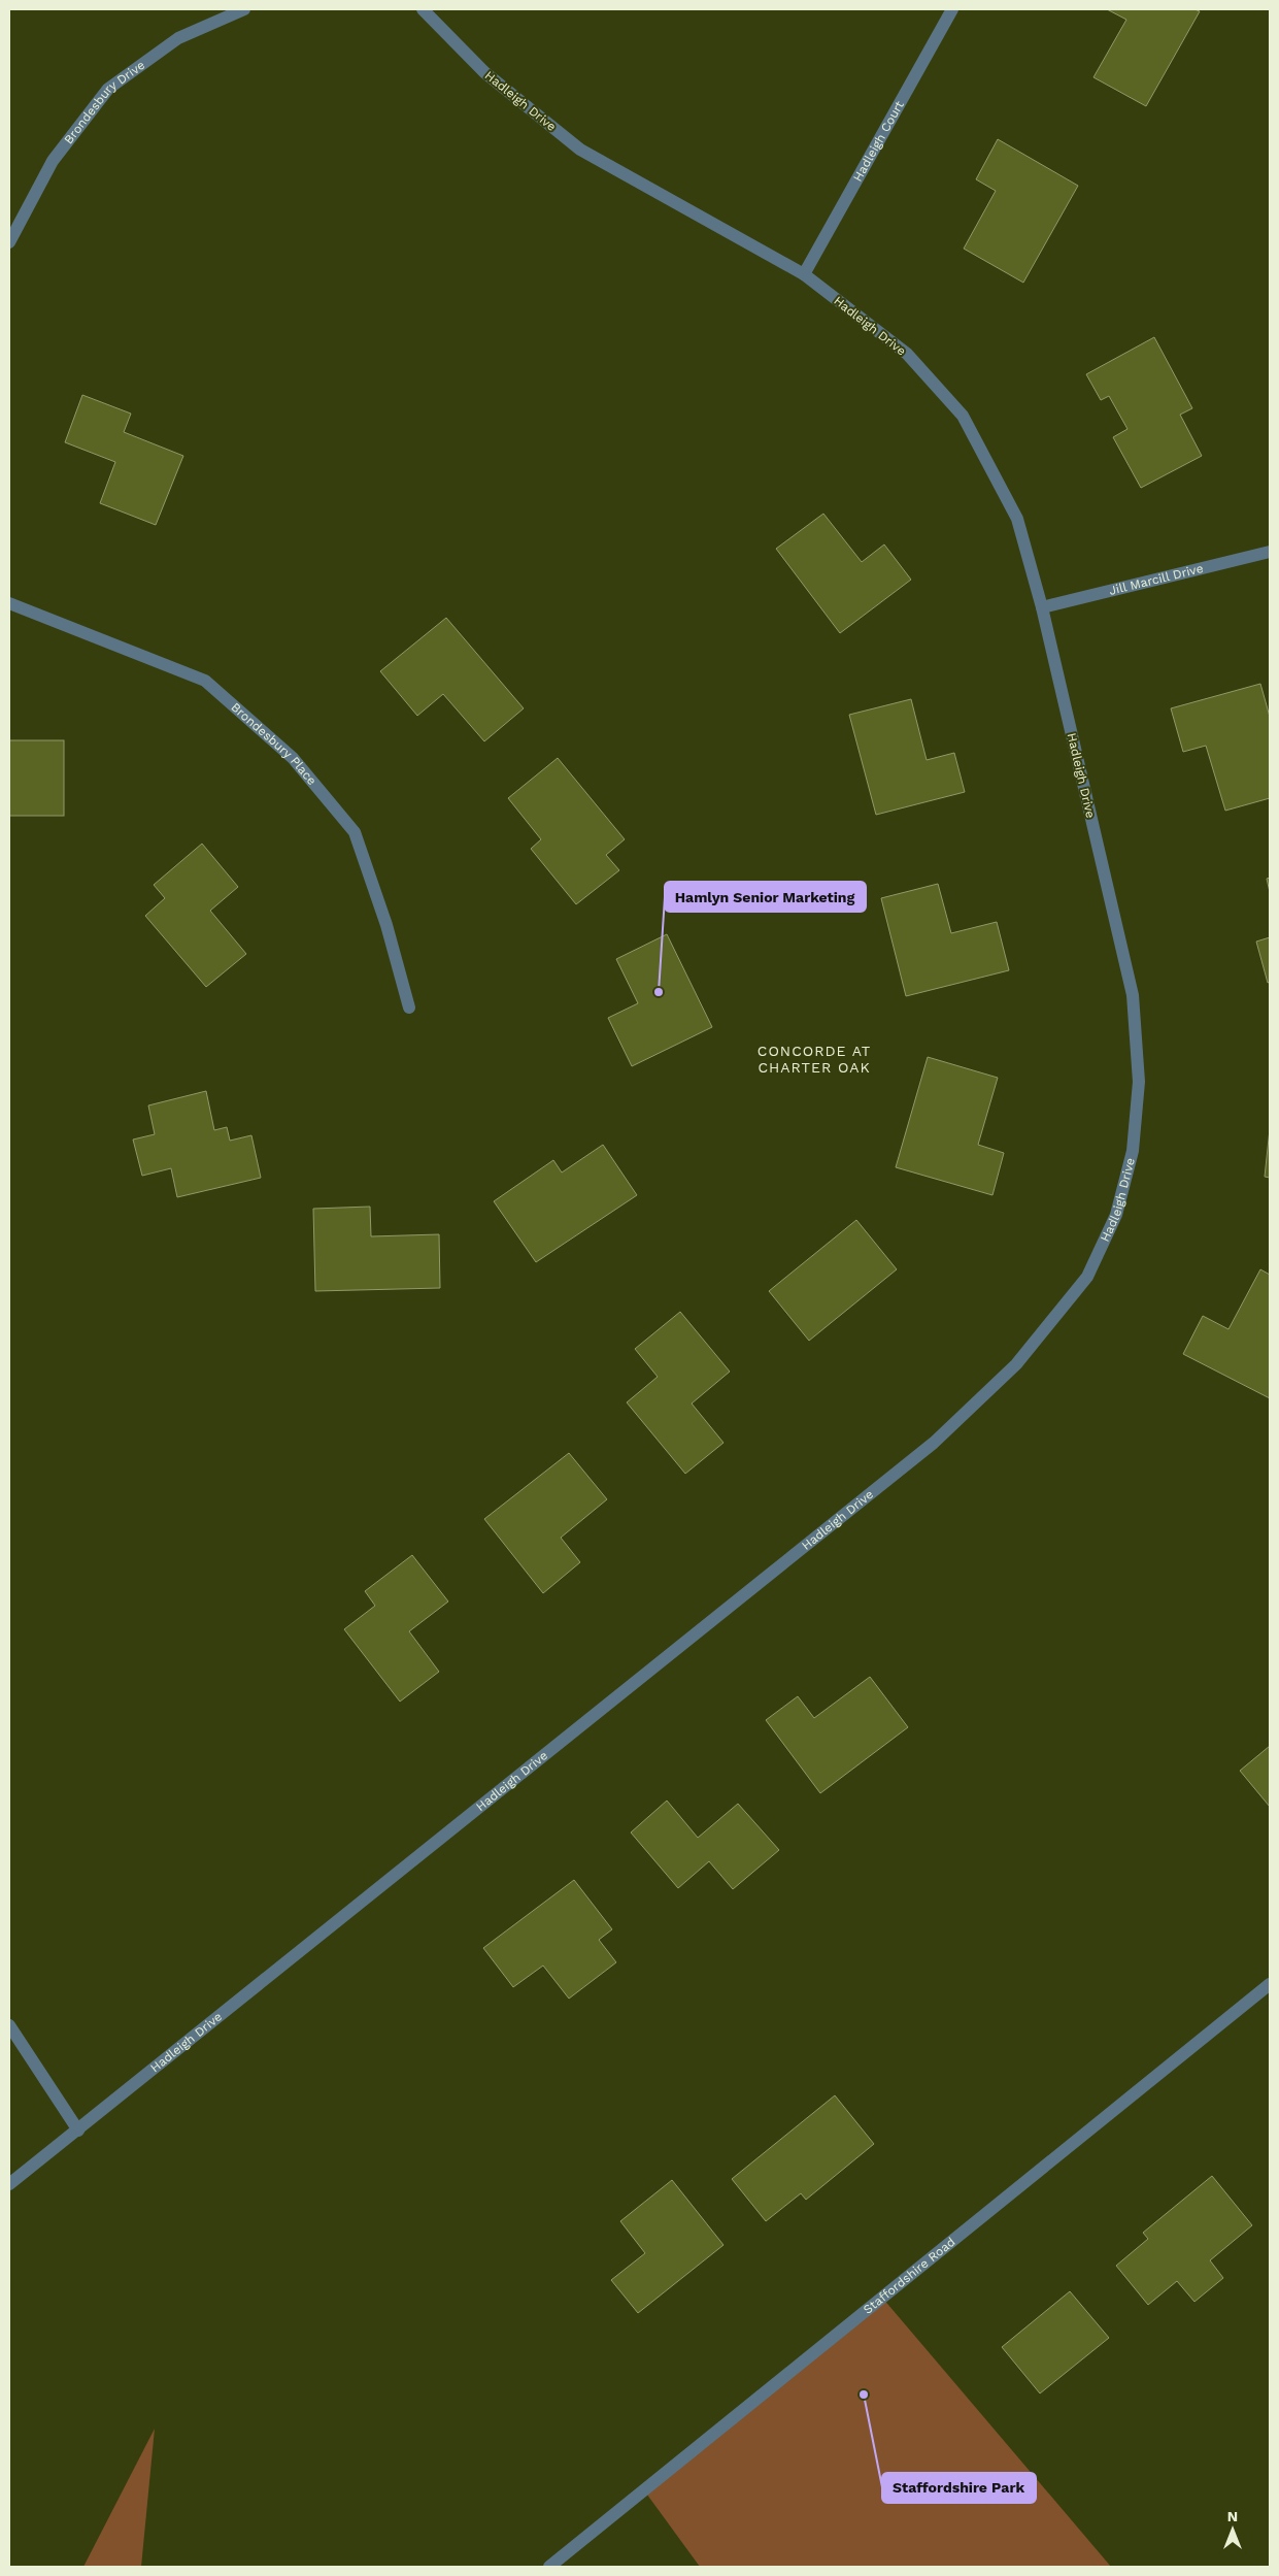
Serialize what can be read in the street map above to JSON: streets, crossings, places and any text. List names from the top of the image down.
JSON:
{
  "streets": {
    "street": [
      "Hadleigh Drive",
      "Brondesbury Drive",
      "Hadleigh Court",
      "Jill Marcill Drive",
      "Brondesbury Place",
      "Staffordshire Road"
    ]
  },
  "crossings": [
    ["Hadleigh Drive", "Hadleigh Court"],
    ["Hadleigh Drive", "Jill Marcill Drive"]
  ],
  "districts": ["CONCORDE AT CHARTER OAK"],
  "places": ["Hamlyn Senior Marketing", "Staffordshire Park"],
  "north": "top"
}
